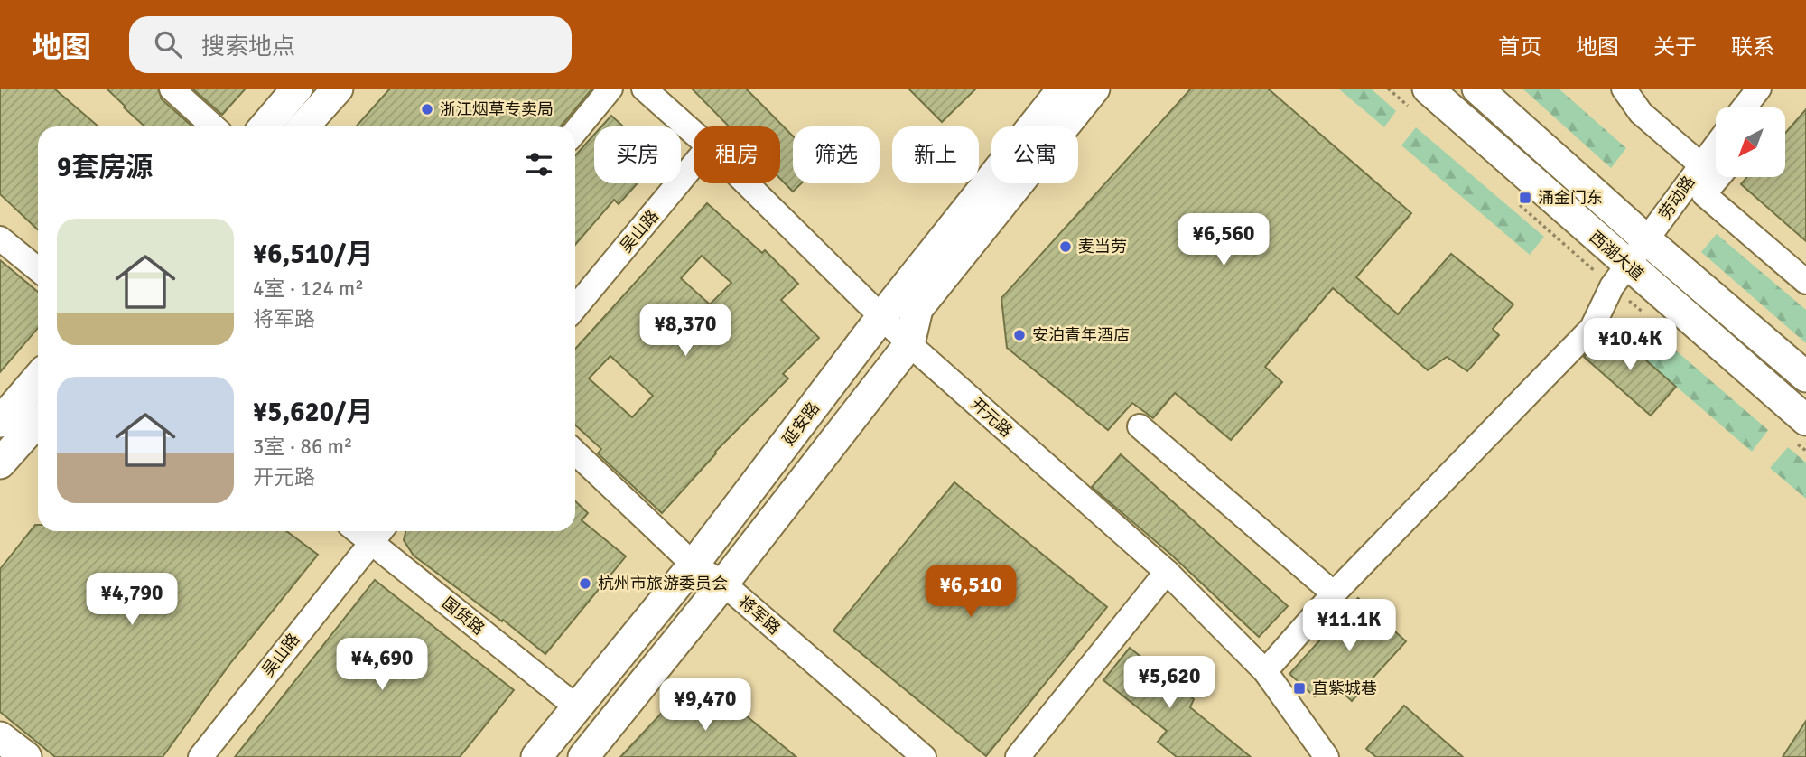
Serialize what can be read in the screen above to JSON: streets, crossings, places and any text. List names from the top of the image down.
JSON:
{
  "streets": {
    "main road": ["西湖大道", "延安路"],
    "street": [
      "劳动路",
      "吴山路",
      "开元路",
      "将军路",
      "国货路"
    ]
  },
  "crossings": [
    ["劳动路", "西湖大道"],
    ["劳动路", "开元路"],
    ["吴山路", "国货路"],
    ["开元路", "延安路"],
    ["延安路", "将军路"],
    ["延安路", "国货路"]
  ],
  "places": {
    "other": [
      "浙江烟草专卖局",
      "麦当劳",
      "安泊青年酒店",
      "杭州市旅游委员会"
    ],
    "transit": ["涌金门东", "直紫城巷"]
  },
  "north": "bottom left",
  "page": {
    "header": "地图",
    "search": "搜索地点",
    "nav": [
      "首页",
      "地图",
      "关于",
      "联系"
    ],
    "chip": [
      "买房",
      "租房",
      "筛选",
      "新上",
      "公寓"
    ],
    "heading": "9套房源",
    "list": [
      {
        "name": "¥6,510/月",
        "note": "4室 · 124 m² · 将军路"
      },
      {
        "name": "¥5,620/月",
        "note": "3室 · 86 m² · 开元路"
      }
    ],
    "price": [
      "¥6,560",
      "¥8,370",
      "¥10.4K",
      "¥6,510",
      "¥4,790",
      "¥11.1K",
      "¥4,690",
      "¥5,620",
      "¥9,470"
    ]
  }
}
